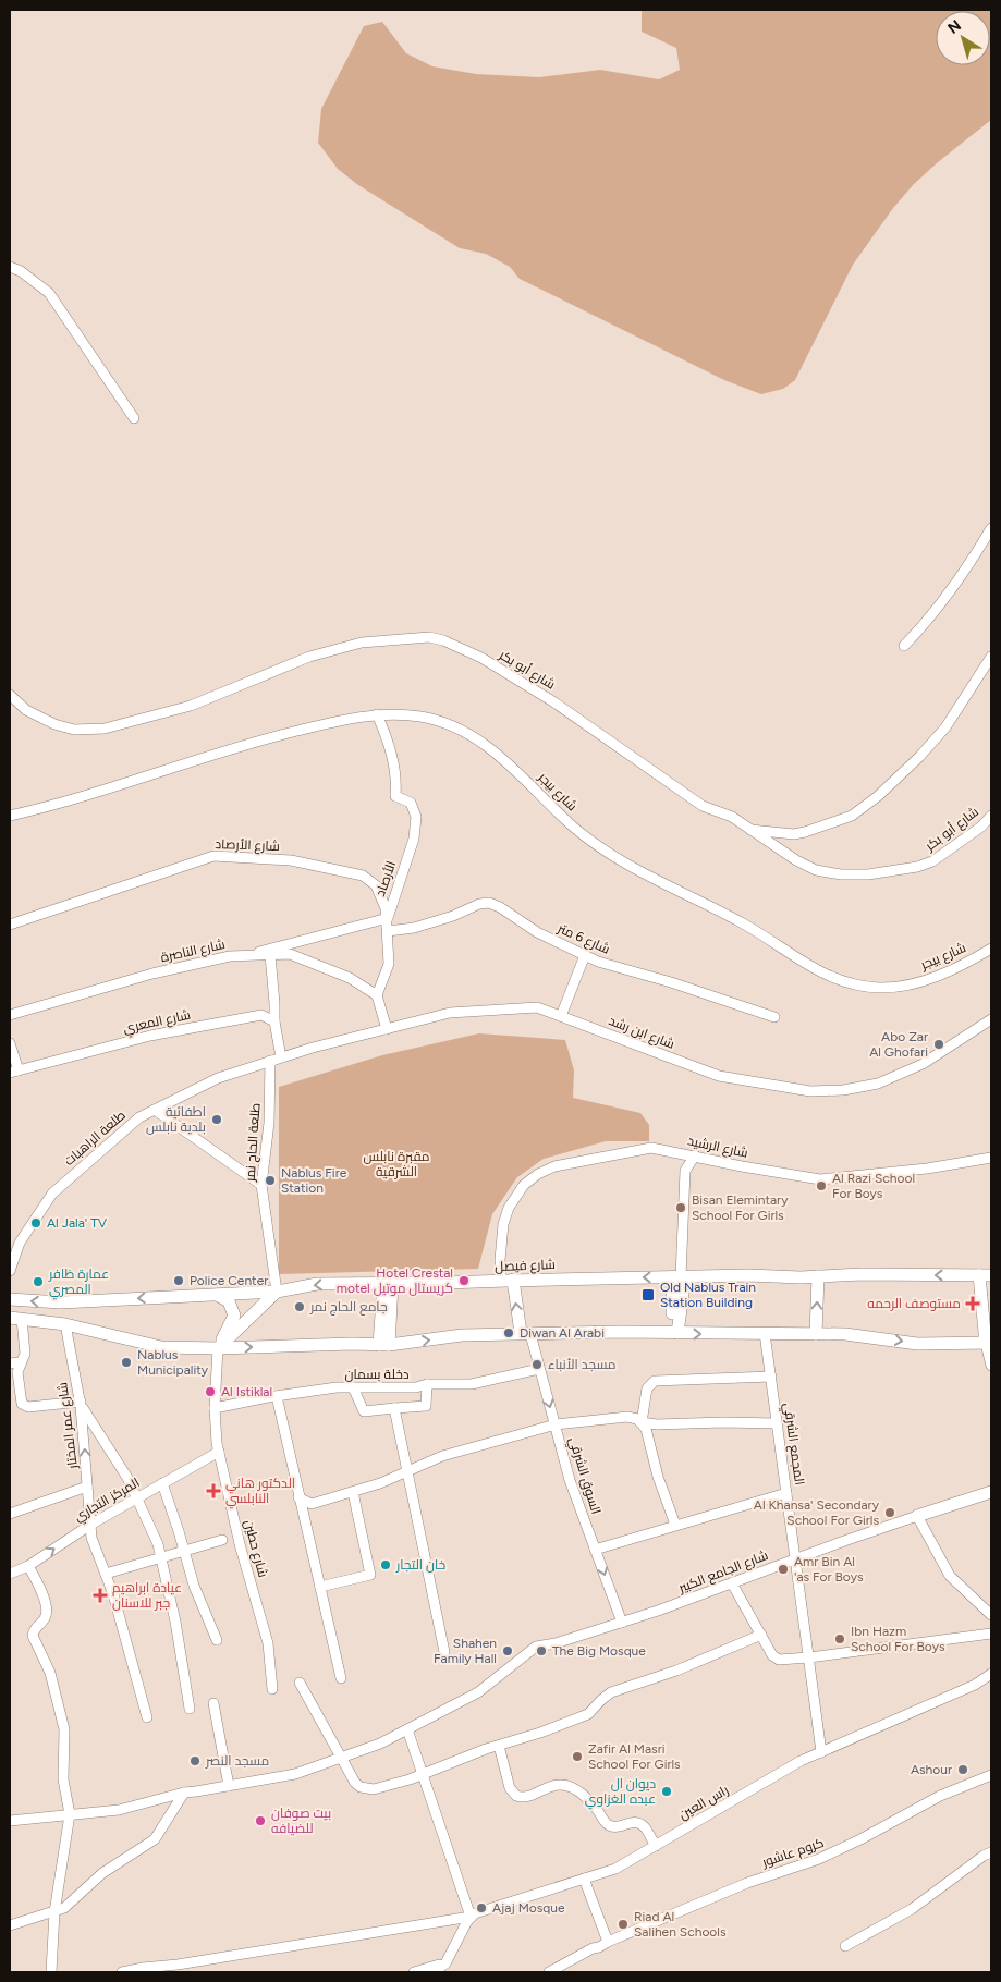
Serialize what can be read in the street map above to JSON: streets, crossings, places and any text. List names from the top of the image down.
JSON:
{
  "streets": {
    "main road": ["شارع فيصل"],
    "street": [
      "شارع أبو بكر",
      "شارع بيجر",
      "شارع الأرصاد",
      "الأرصاد",
      "شارع 6 متر",
      "شارع الناصرة",
      "شارع المعري",
      "شارع ابن رشد",
      "طلعة الراهبات",
      "طلعة الحاج نمر",
      "شارع الرشيد",
      "دخلة بسمان",
      "شارع عمر المختار",
      "المجمع الشرقي",
      "السوق الشرقي",
      "المركز التجاري",
      "شارع حطين",
      "شارع الجامع الكبير",
      "راس العين",
      "كروم عاشور"
    ]
  },
  "crossings": [
    ["شارع بيجر", "الأرصاد"],
    ["شارع الأرصاد", "الأرصاد"],
    ["شارع الأرصاد", "شارع 6 متر"],
    ["شارع الأرصاد", "شارع الناصرة"],
    ["الأرصاد", "شارع الناصرة"],
    ["شارع ابن رشد", "طلعة الراهبات"],
    ["شارع ابن رشد", "طلعة الحاج نمر"],
    ["طلعة الراهبات", "طلعة الحاج نمر"],
    ["طلعة الحاج نمر", "شارع فيصل"],
    ["شارع الرشيد", "شارع فيصل"],
    ["دخلة بسمان", "السوق الشرقي"],
    ["دخلة بسمان", "شارع حطين"],
    ["شارع عمر المختار", "المركز التجاري"],
    ["المجمع الشرقي", "شارع الجامع الكبير"],
    ["المجمع الشرقي", "راس العين"],
    ["السوق الشرقي", "شارع الجامع الكبير"],
    ["المركز التجاري", "شارع حطين"]
  ],
  "one_way": ["السوق الشرقي"],
  "parks": ["مقبرة نابلس الشرقية"],
  "places": {
    "other": [
      "Abo Zar Al Ghofari",
      "اطفائية بلدية نابلس",
      "Nablus Fire Station",
      "Al Razi School For Boys",
      "Bisan Elemintary School For Girls",
      "Al Jala' TV",
      "Police Center",
      "Hotel Crestal motel كريستال موتيل",
      "عمارة ظافر المصري",
      "جامع الحاج نمر",
      "Diwan Al Arabi",
      "Nablus Municipality",
      "مسجد الأنباء",
      "Al Istiklal",
      "Al Khansa' Secondary School For Girls",
      "خان التجار",
      "Amr Bin Al 'as For Boys",
      "Ibn Hazm School For Boys",
      "Shahen Family Hall",
      "The Big Mosque",
      "Zafir Al Masri School For Girls",
      "مسجد النصر",
      "Ashour",
      "ديوان ال عبده الغزاوي",
      "بيت صوفان للضيافه",
      "Ajaj Mosque",
      "Riad Al Salihen Schools"
    ],
    "transit": ["Old Nablus Train Station Building"],
    "health": ["مستوصف الرحمه", "الدكتور هاني النابلسي", "عيادة ابراهيم جبر للاسنان"]
  },
  "north": "top left"
}
